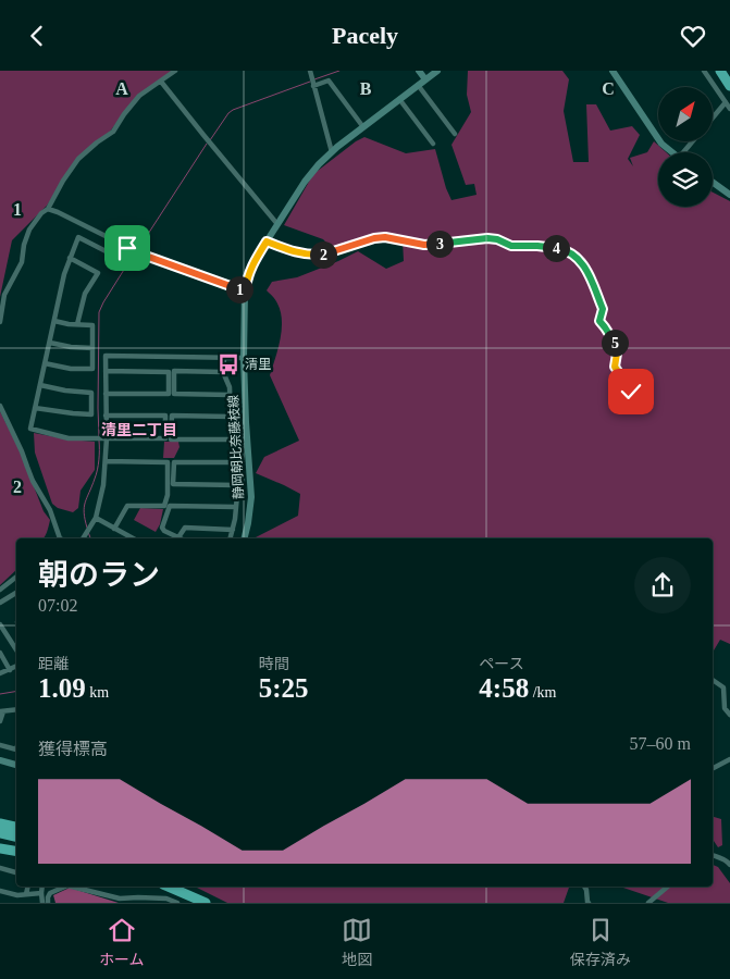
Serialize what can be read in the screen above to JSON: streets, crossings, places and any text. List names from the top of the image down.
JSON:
{
  "streets": {
    "main road": ["静岡朝比奈藤枝線"]
  },
  "districts": ["清里二丁目"],
  "places": {
    "bus stop": ["清里"]
  },
  "north": "top right",
  "page": {
    "header": "Pacely",
    "pins": [
      "3",
      "4",
      "2",
      "1",
      "5"
    ],
    "heading": ["朝のラン", "07:02"],
    "stats": [
      ["距離", "1.09 km"],
      ["時間", "5:25"],
      ["ペース", "4:58 /km"]
    ],
    "chart": ["獲得標高", "57–60 m"],
    "tabs": ["ホーム", "地図", "保存済み"]
  },
  "grid": {
    "columns": ["A", "B", "C"],
    "rows": ["1", "2"]
  }
}
